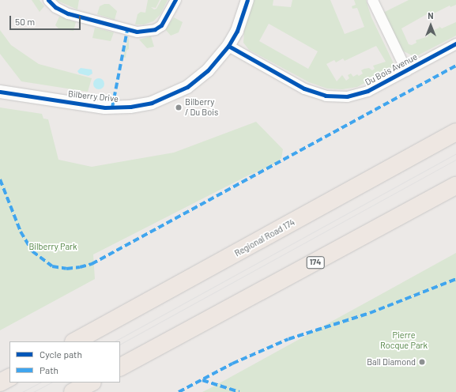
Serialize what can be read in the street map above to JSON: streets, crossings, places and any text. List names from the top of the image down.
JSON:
{
  "streets": {
    "highway": ["Regional Road 174", "174"],
    "street": ["Du Bois Avenue", "Bilberry Drive"]
  },
  "crossings": [
    ["Du Bois Avenue", "Bilberry Drive"]
  ],
  "parks": ["Bilberry Park", "Pierre Rocque Park"],
  "places": ["Bilberry / Du Bois", "Ball Diamond"],
  "legend": ["Cycle path", "Path"],
  "scale_bar": "50 m",
  "north": "top"
}
